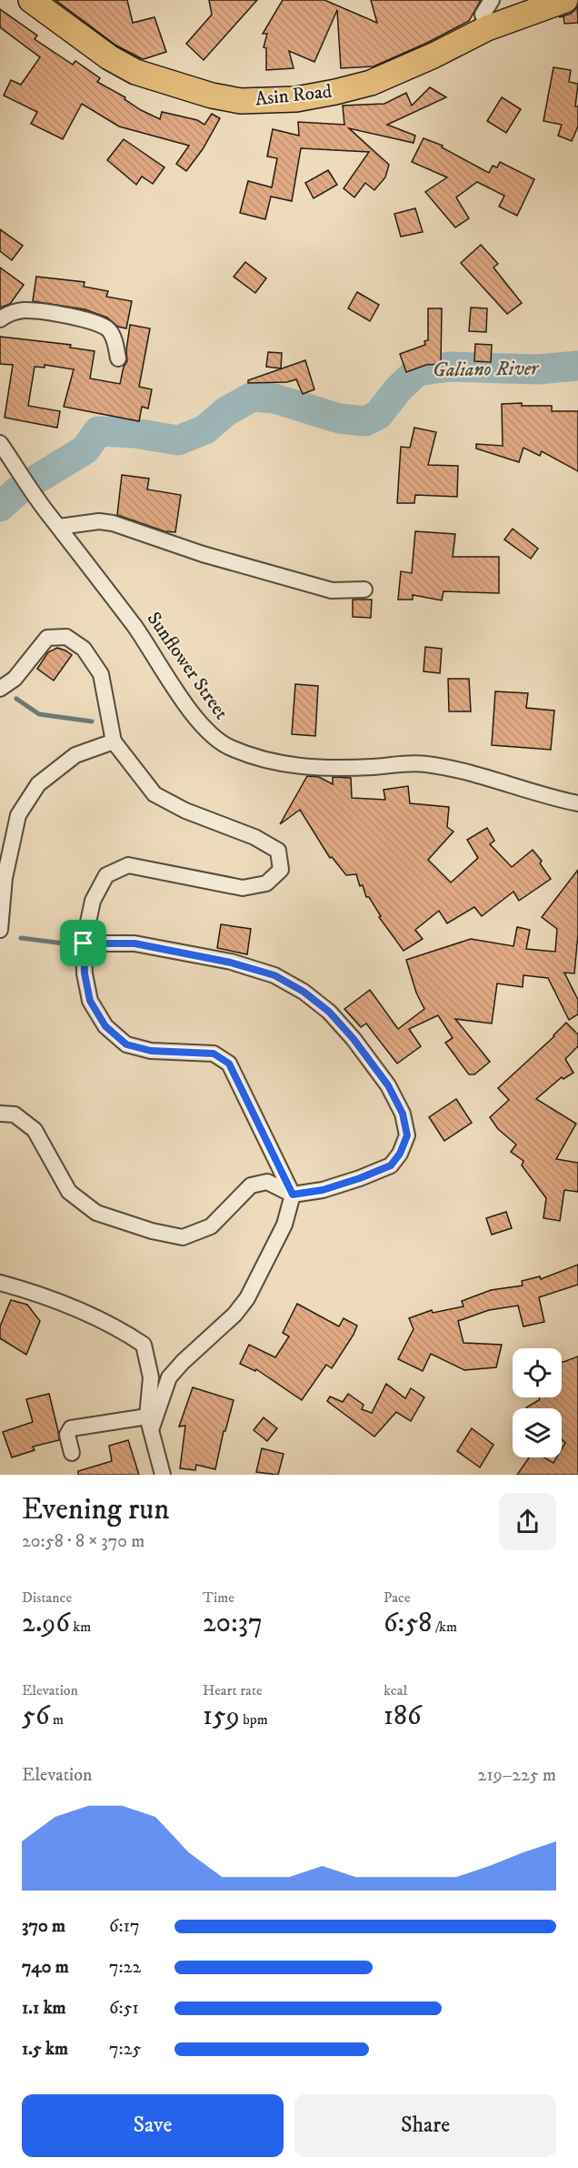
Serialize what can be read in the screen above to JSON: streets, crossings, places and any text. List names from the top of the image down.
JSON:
{
  "streets": {
    "main road": ["Asin Road"],
    "street": ["Sunflower Street"]
  },
  "water": ["Galiano River"],
  "page": {
    "heading": ["Evening run", "20:58 · 8 × 370 m"],
    "stats": [
      ["Distance", "2.96 km"],
      ["Time", "20:37"],
      ["Pace", "6:58 /km"],
      ["Elevation", "56 m"],
      ["Heart rate", "159 bpm"],
      ["kcal", "186"]
    ],
    "chart": ["Elevation", "219–225 m"],
    "list": [
      {
        "name": "370 m",
        "note": "6:17"
      },
      {
        "name": "740 m",
        "note": "7:22"
      },
      {
        "name": "1.1 km",
        "note": "6:51"
      },
      {
        "name": "1.5 km",
        "note": "7:25"
      }
    ],
    "buttons": ["Save", "Share"]
  }
}
